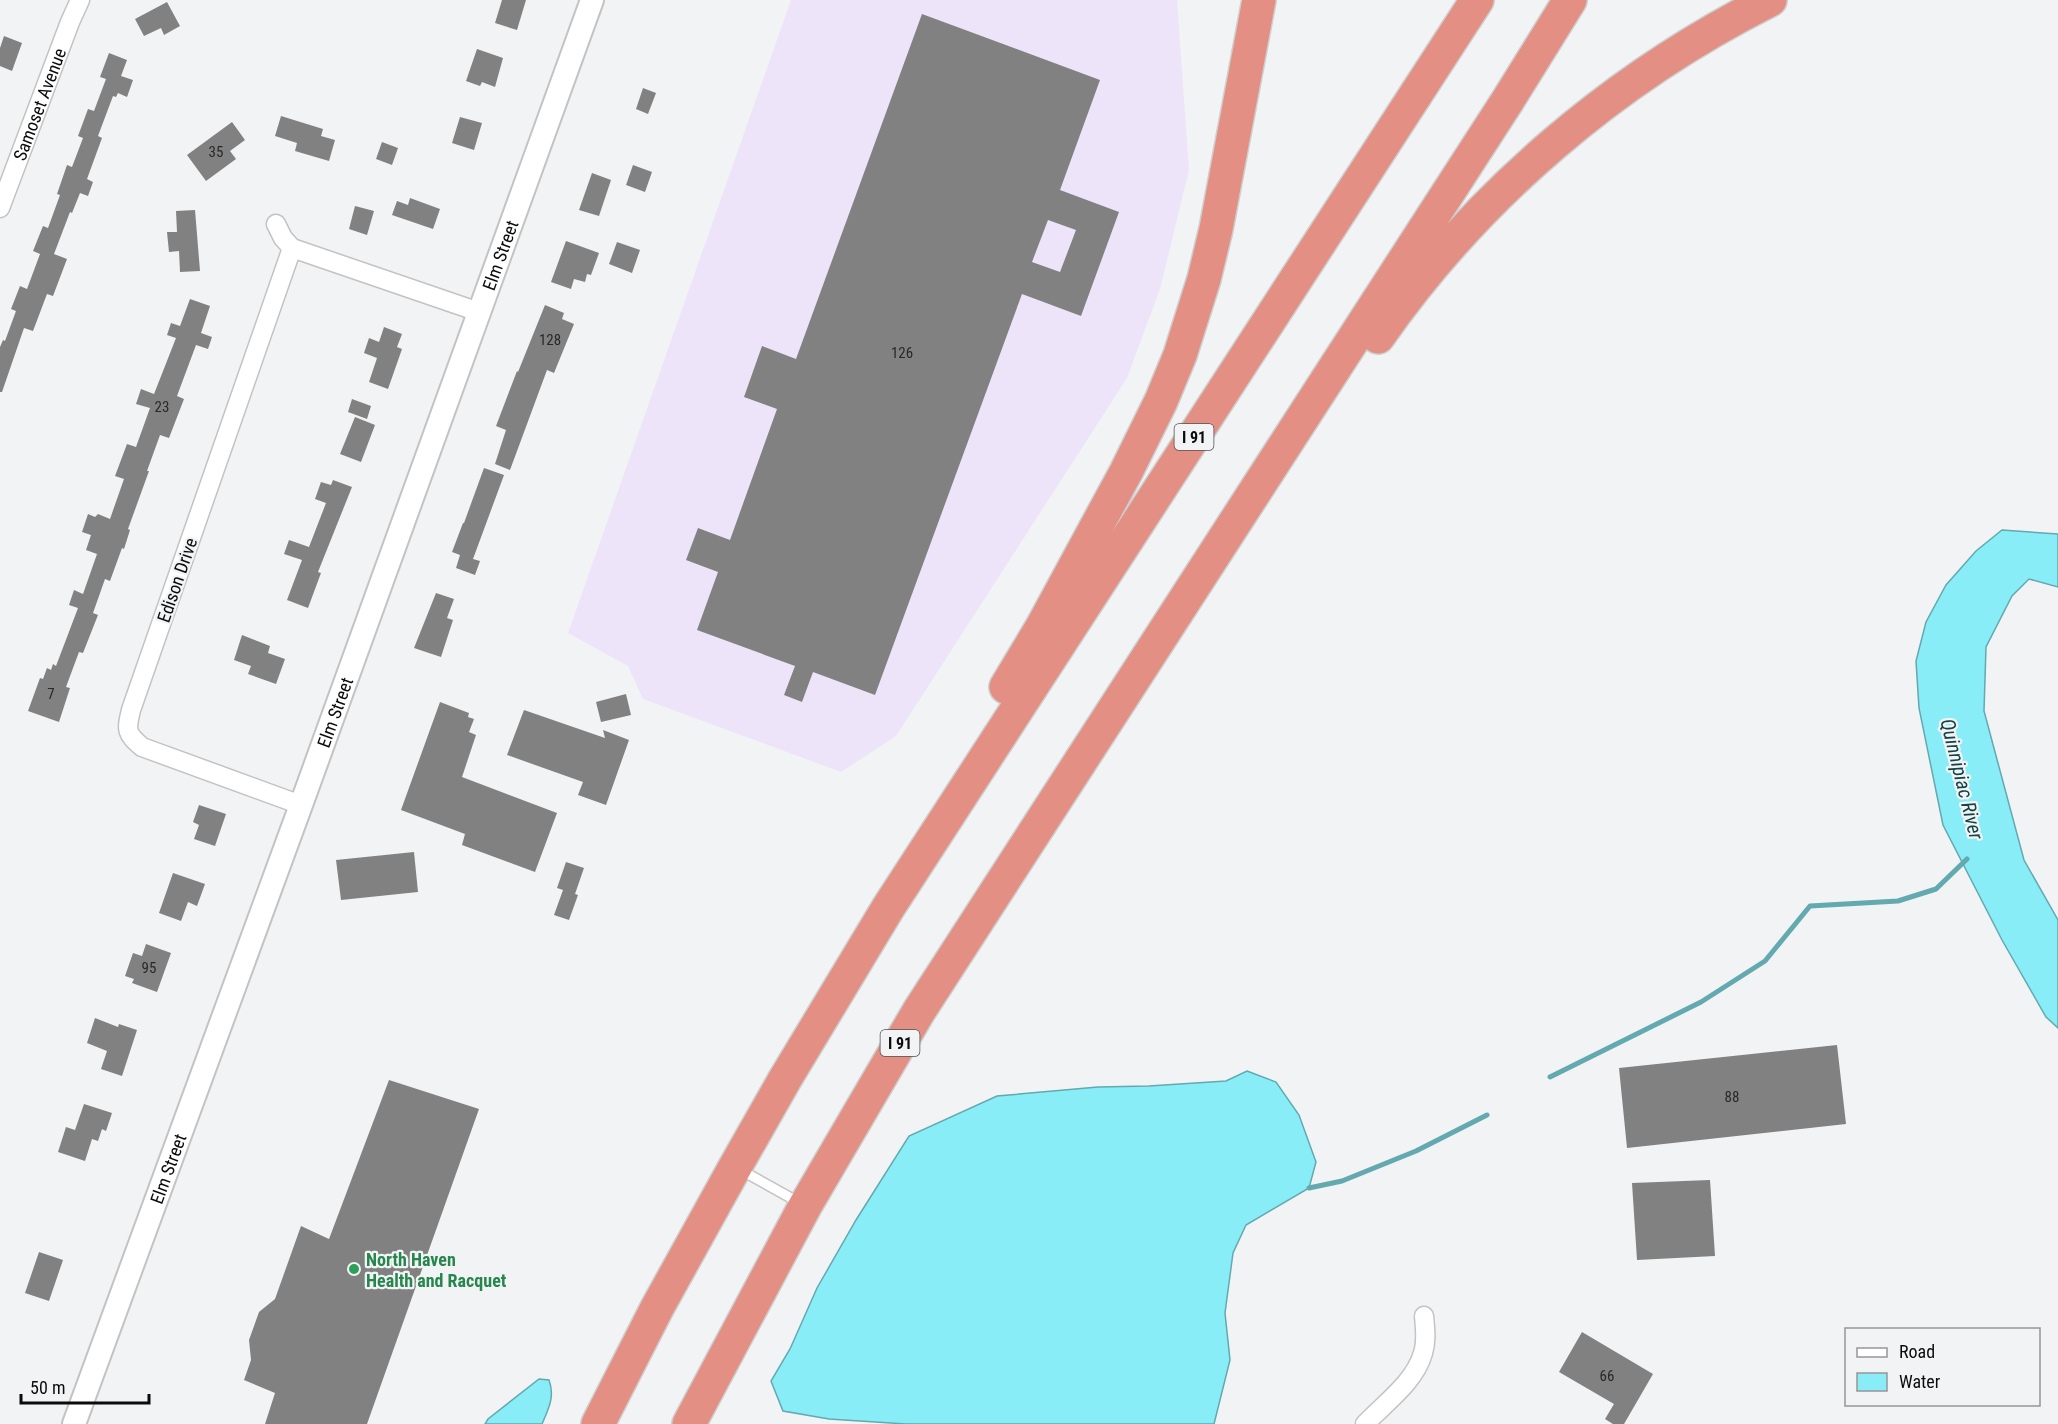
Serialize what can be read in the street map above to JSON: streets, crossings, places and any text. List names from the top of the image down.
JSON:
{
  "streets": {
    "highway": ["I 91"],
    "street": ["Samoset Avenue", "Elm Street", "Edison Drive"]
  },
  "crossings": [
    ["Elm Street", "Edison Drive"]
  ],
  "water": ["Quinnipiac River"],
  "places": ["North Haven Health and Racquet"],
  "house_numbers": [
    "35",
    "128",
    "126",
    "23",
    "7",
    "95",
    "88",
    "66"
  ],
  "legend": ["Road", "Water"],
  "scale_bar": "50 m"
}
